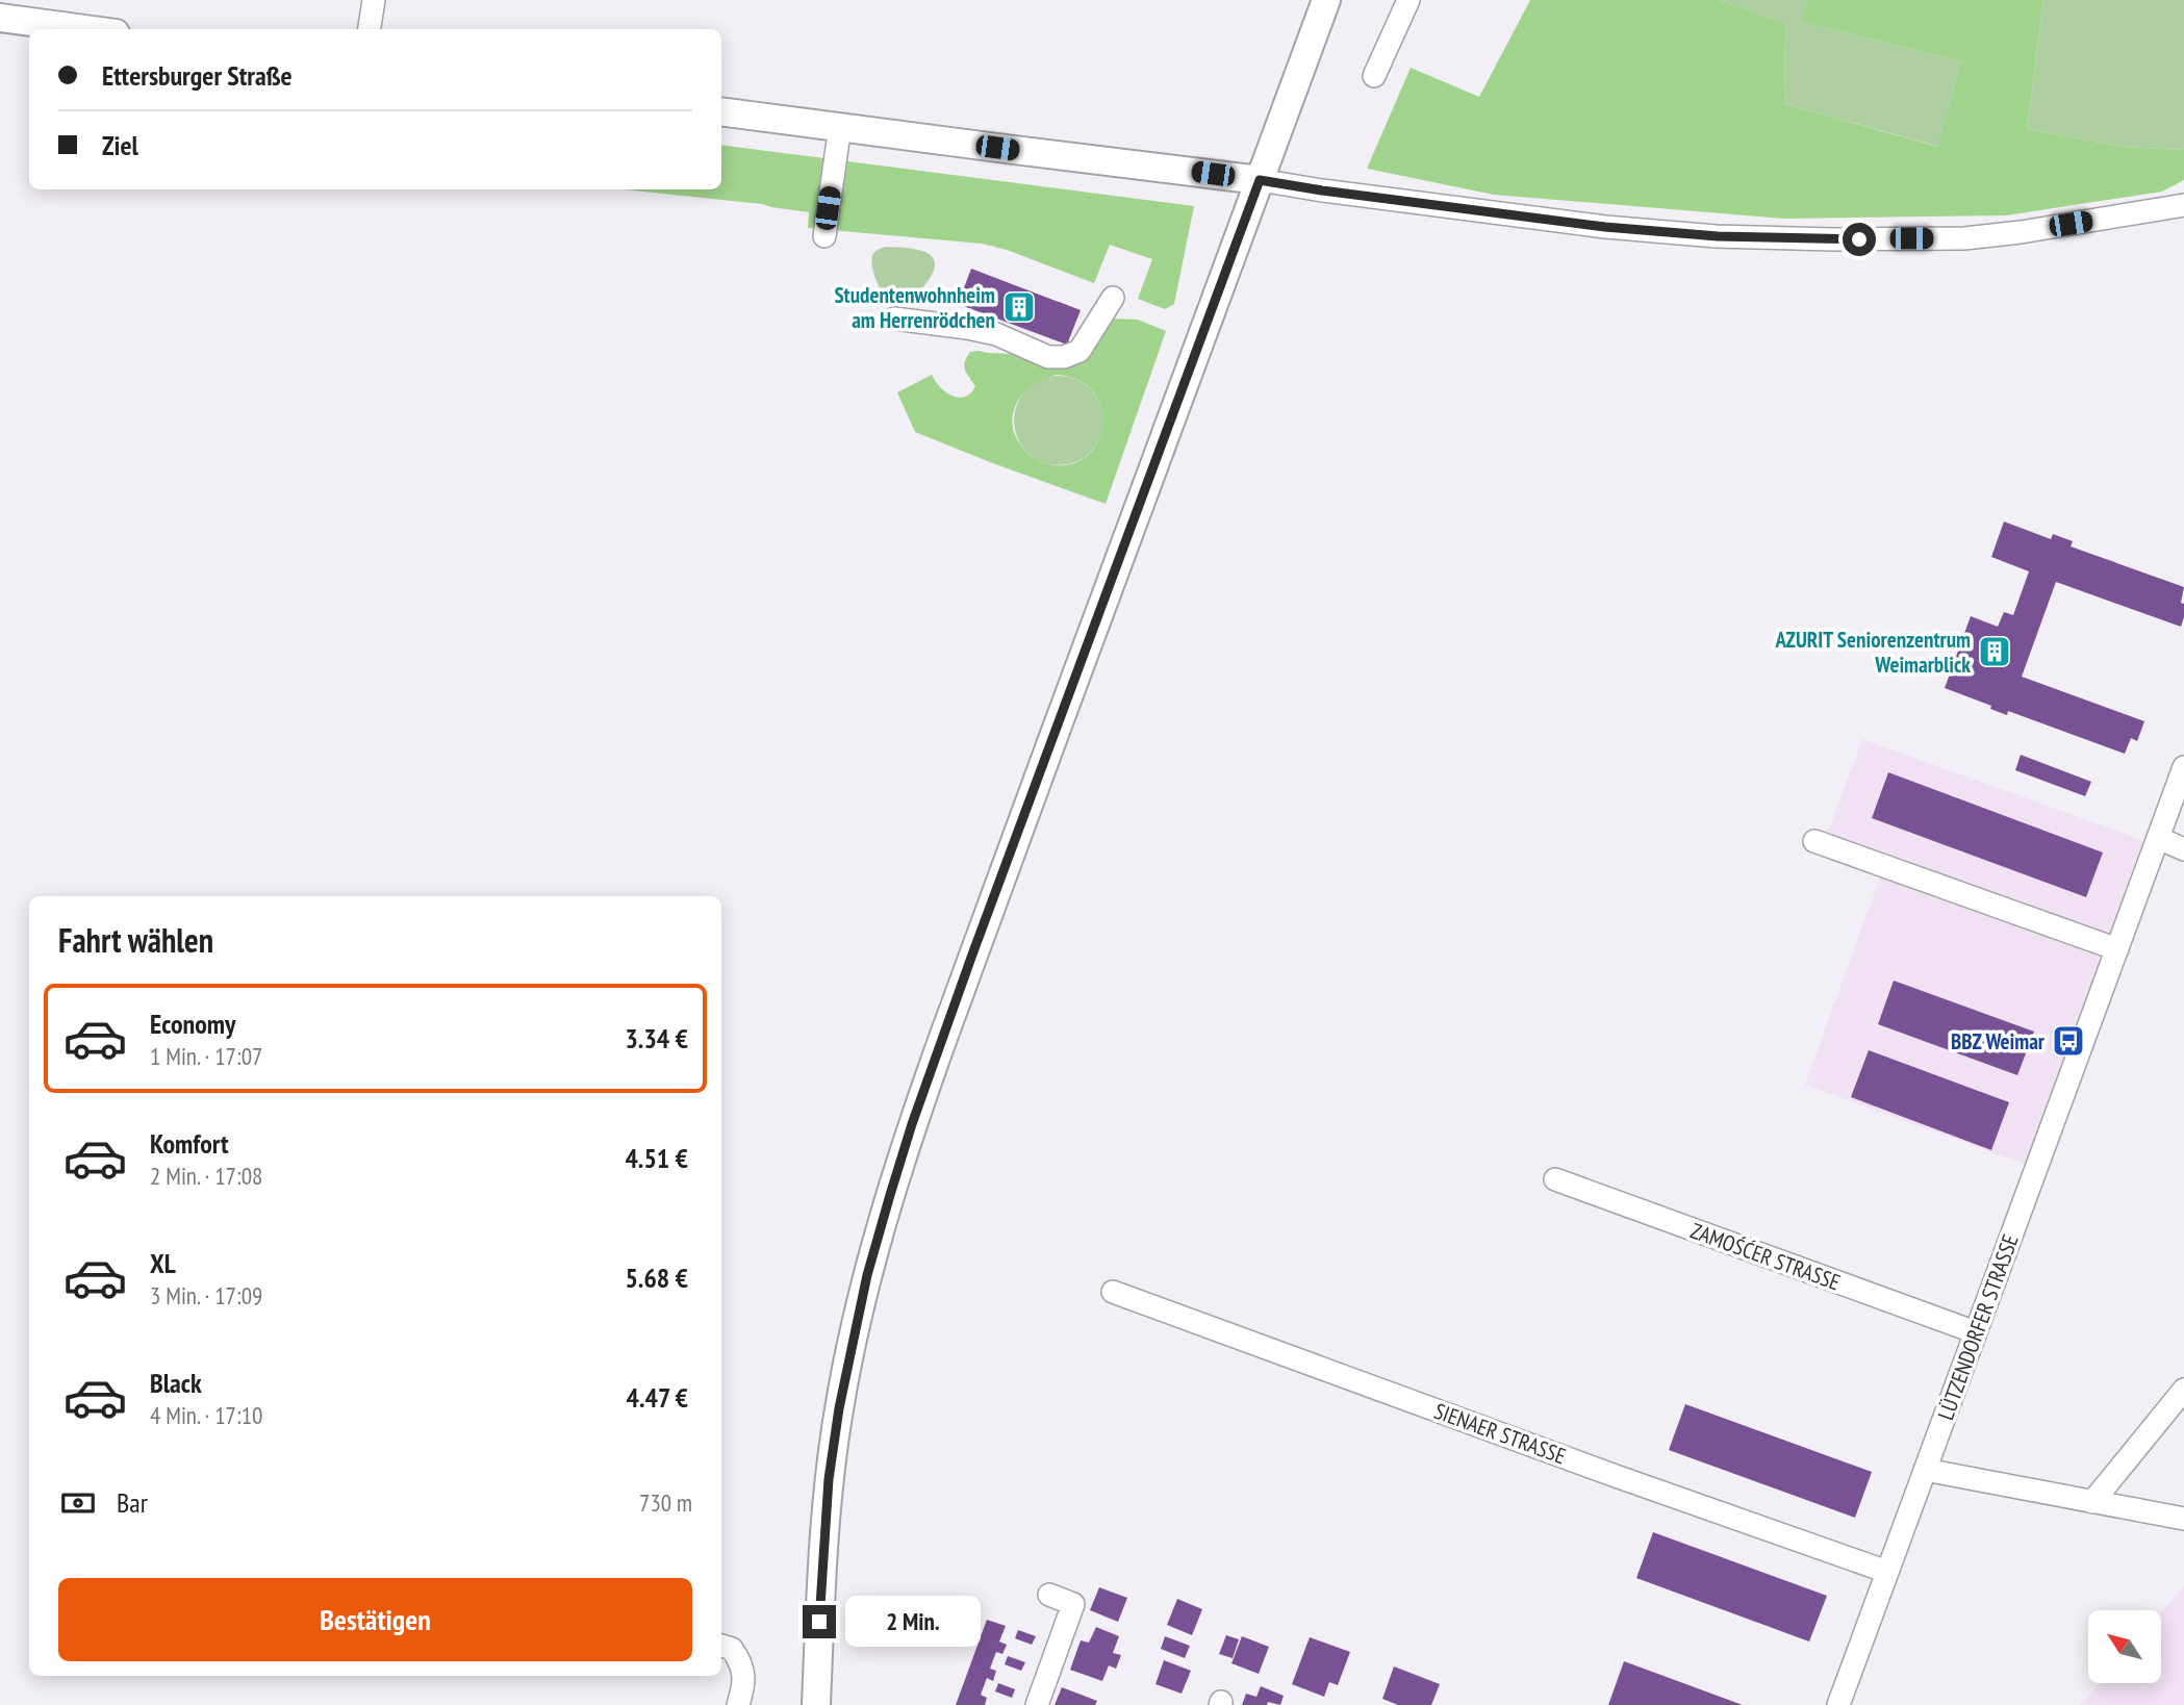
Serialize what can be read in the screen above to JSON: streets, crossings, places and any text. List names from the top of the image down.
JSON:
{
  "streets": {
    "street": ["ZAMOŚĆER STRASSE", "LÜTZENDORFER STRASSE", "SIENAER STRASSE"]
  },
  "crossings": [
    ["ZAMOŚĆER STRASSE", "LÜTZENDORFER STRASSE"],
    ["LÜTZENDORFER STRASSE", "SIENAER STRASSE"]
  ],
  "places": {
    "building": ["Studentenwohnheim am Herrenrödchen", "AZURIT Seniorenzentrum Weimarblick"],
    "bus stop": ["BBZ Weimar"]
  },
  "north": "top left",
  "page": {
    "banner": ["Ettersburger Straße", "Ziel"],
    "heading": "Fahrt wählen",
    "list": [
      {
        "name": "Economy",
        "note": "1 Min. · 17:07",
        "value": "3.34 €"
      },
      {
        "name": "Komfort",
        "note": "2 Min. · 17:08",
        "value": "4.51 €"
      },
      {
        "name": "XL",
        "note": "3 Min. · 17:09",
        "value": "5.68 €"
      },
      {
        "name": "Black",
        "note": "4 Min. · 17:10",
        "value": "4.47 €"
      }
    ],
    "pay": ["Bar", "730 m"],
    "buttons": "Bestätigen",
    "bubble": "2 Min."
  }
}
